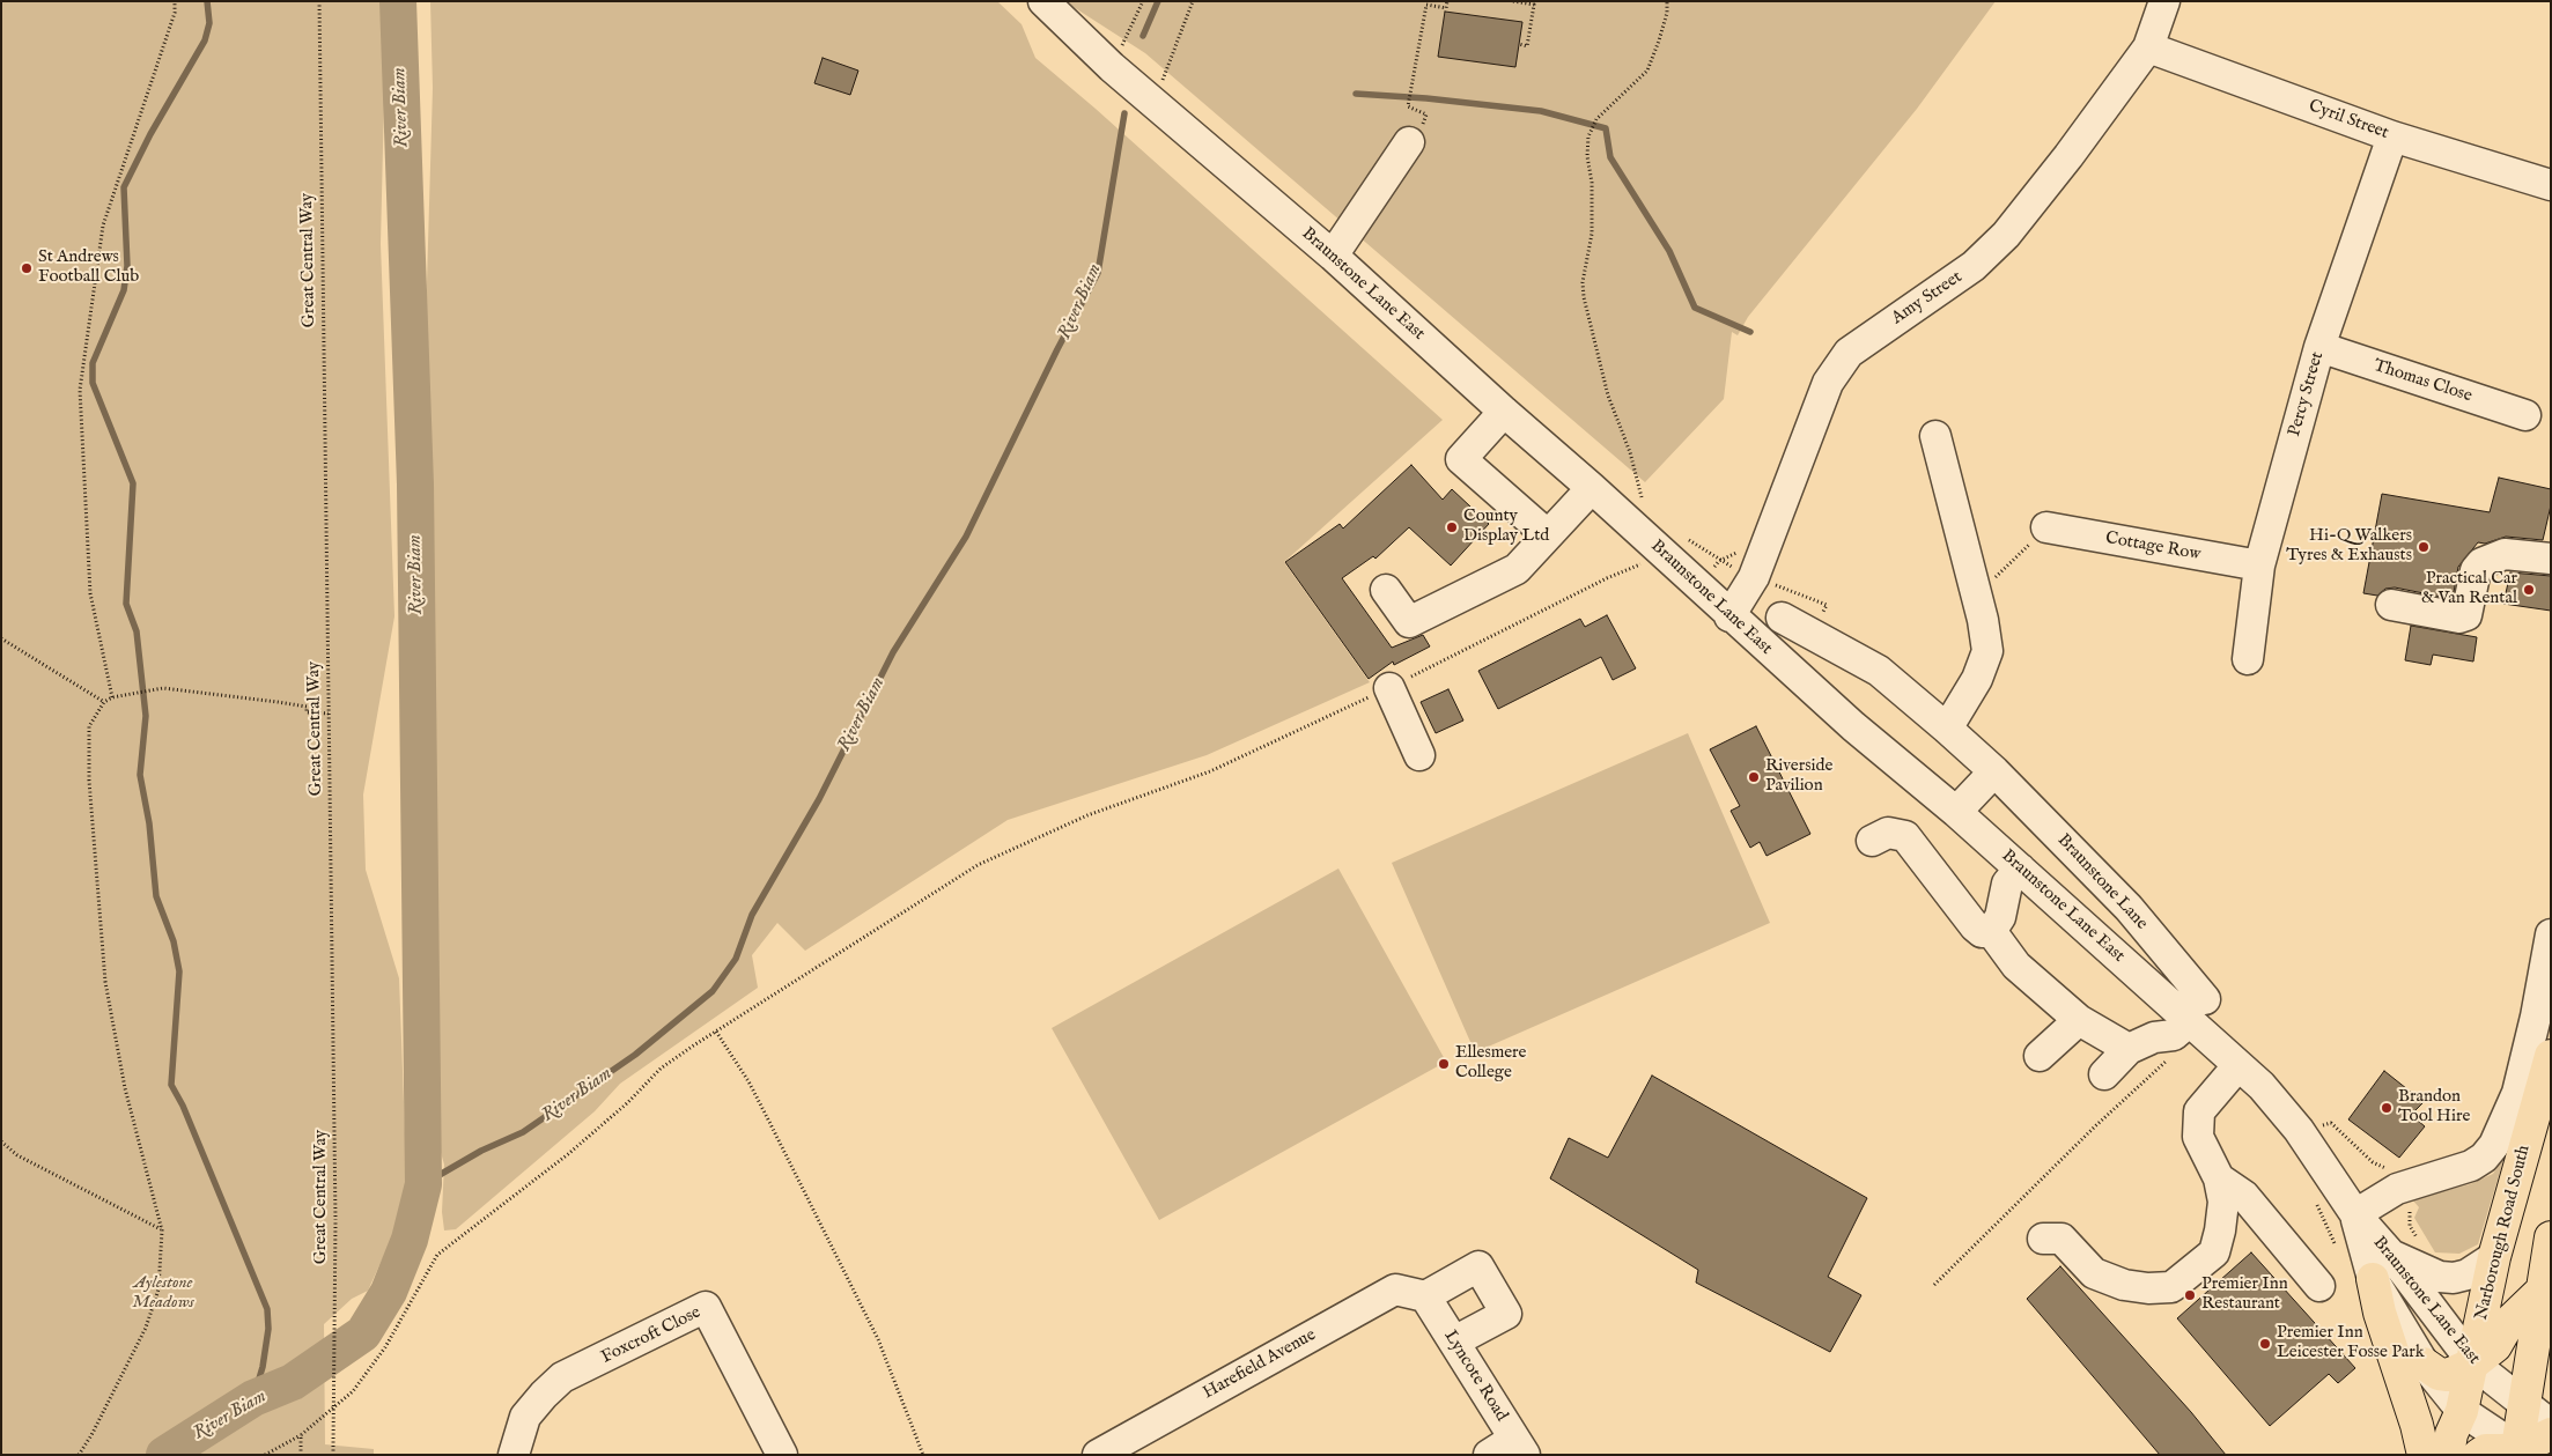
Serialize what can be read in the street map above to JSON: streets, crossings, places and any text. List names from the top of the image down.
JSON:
{
  "streets": {
    "main road": ["Narborough Road South"],
    "street": [
      "Cyril Street",
      "Braunstone Lane East",
      "Amy Street",
      "Thomas Close",
      "Percy Street",
      "Cottage Row",
      "Braunstone Lane",
      "Foxcroft Close",
      "Harefield Avenue",
      "Lyncote Road"
    ],
    "path": ["Great Central Way"]
  },
  "crossings": [
    ["Cyril Street", "Amy Street"],
    ["Cyril Street", "Percy Street"],
    ["Braunstone Lane East", "Amy Street"],
    ["Braunstone Lane East", "Braunstone Lane"],
    ["Braunstone Lane East", "Narborough Road South"],
    ["Thomas Close", "Percy Street"],
    ["Percy Street", "Cottage Row"],
    ["Harefield Avenue", "Lyncote Road"]
  ],
  "water": ["River Biam"],
  "parks": ["Aylestone Meadows"],
  "places": [
    "St Andrews Football Club",
    "County Display Ltd",
    "Hi-Q Walkers Tyres & Exhausts",
    "Practical Car & Van Rental",
    "Riverside Pavilion",
    "Ellesmere College",
    "Brandon Tool Hire",
    "Premier Inn Restaurant",
    "Premier Inn Leicester Fosse Park"
  ]
}
